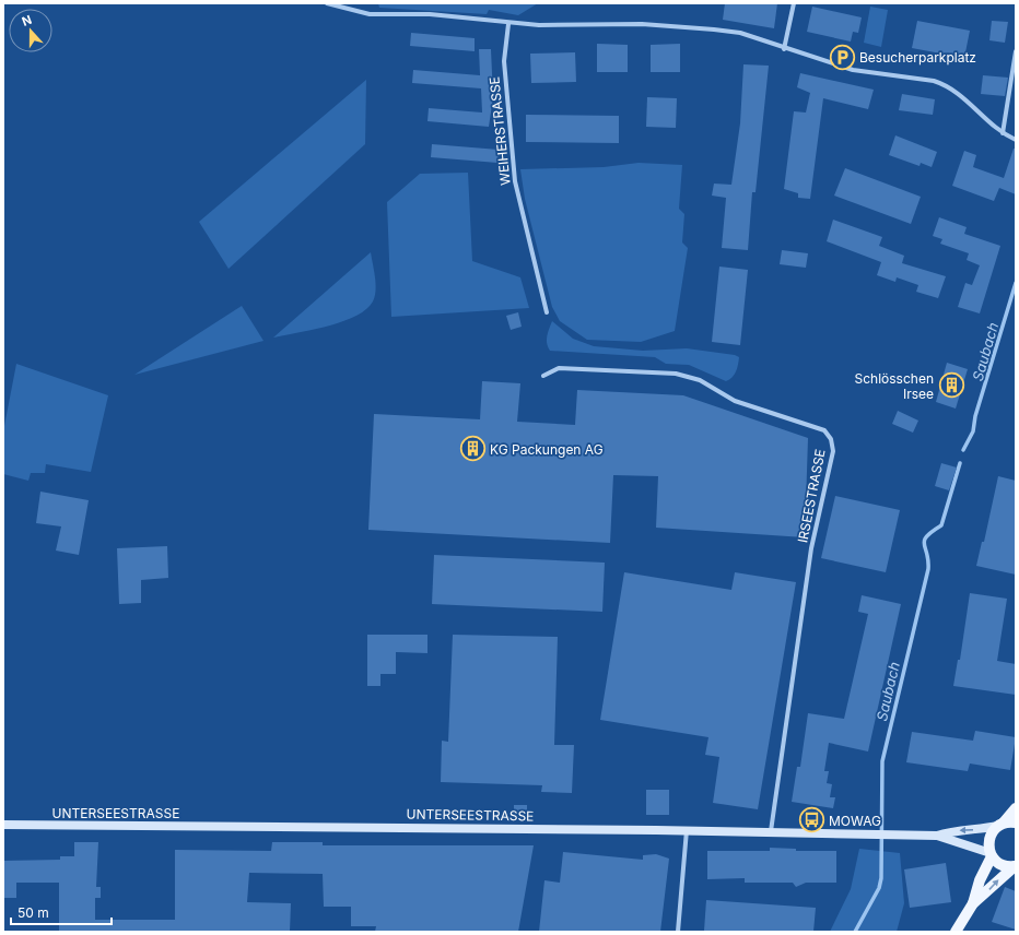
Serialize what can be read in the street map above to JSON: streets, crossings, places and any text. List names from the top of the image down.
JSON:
{
  "streets": {
    "street": ["WEIHERSTRASSE", "IRSEESTRASSE", "UNTERSEESTRASSE"]
  },
  "crossings": [
    ["IRSEESTRASSE", "UNTERSEESTRASSE"]
  ],
  "water": ["Saubach"],
  "places": {
    "parking": ["Besucherparkplatz"],
    "building": ["Schlösschen Irsee", "KG Packungen AG"],
    "bus stop": ["MOWAG"]
  },
  "scale_bar": "50 m",
  "north": "top"
}
